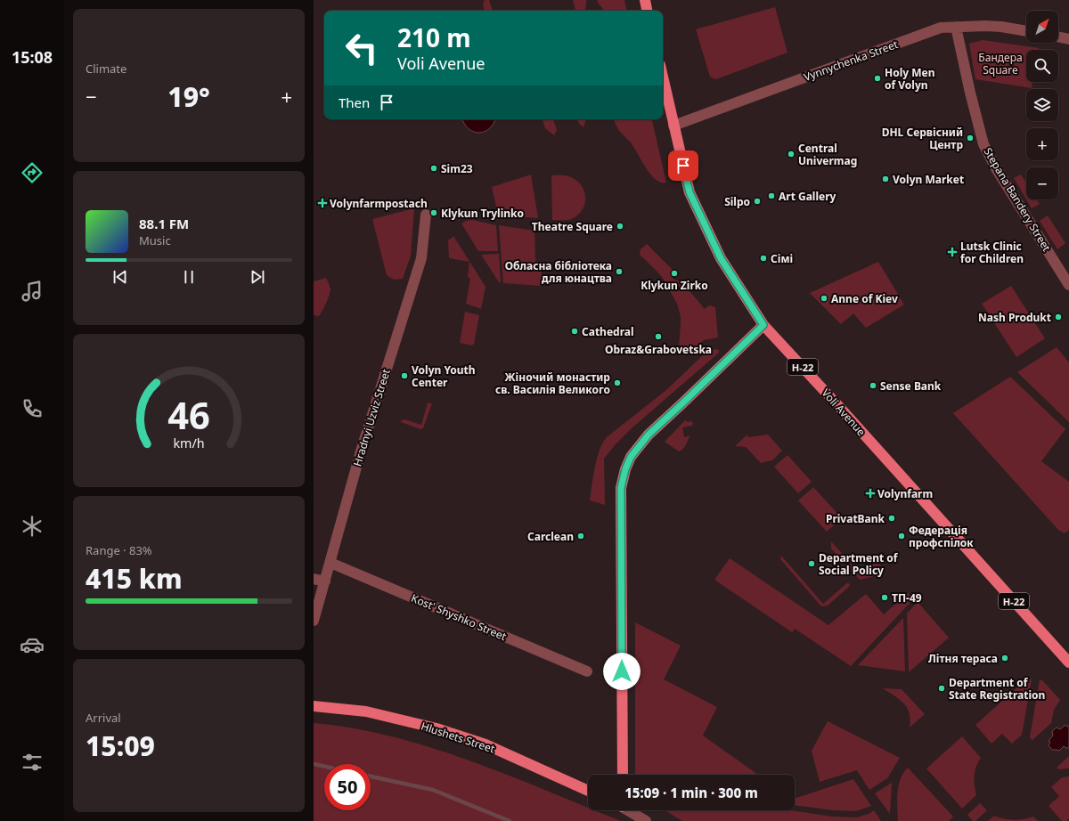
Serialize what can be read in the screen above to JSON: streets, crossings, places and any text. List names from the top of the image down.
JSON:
{
  "streets": {
    "main road": ["Н-22", "Voli Avenue", "Hlushets Street"],
    "street": [
      "Vynnychenka Street",
      "Stepana Bandery Street",
      "Hradnyi Uzviz Street",
      "Kost' Shyshko Street"
    ]
  },
  "crossings": [
    ["Vynnychenka Street", "Stepana Bandery Street"],
    ["Vynnychenka Street", "Voli Avenue"],
    ["Hradnyi Uzviz Street", "Kost' Shyshko Street"]
  ],
  "parks": ["Бандера Square"],
  "places": {
    "other": [
      "Holy Men of Volyn",
      "DHL Сервісний Центр",
      "Central Univermag",
      "Sim23",
      "Volyn Market",
      "Art Gallery",
      "Silpo",
      "Klykun Trylinko",
      "Theatre Square",
      "Сімі",
      "Обласна бібліотека для юнацтва",
      "Klykun Zirko",
      "Anne of Kiev",
      "Nash Produkt",
      "Cathedral",
      "Obraz&Grabovetska",
      "Volyn Youth Center",
      "Жіночий монастир св. Василія Великого",
      "Sense Bank",
      "PrivatBank",
      "Carclean",
      "Федерація профспілок",
      "Department of Social Policy",
      "ТП-49",
      "Літня тераса",
      "Department of State Registration"
    ],
    "health": ["Volynfarmpostach", "Lutsk Clinic for Children", "Volynfarm"]
  },
  "north": "top right",
  "page": {
    "tabs": "15:08",
    "tile": [
      "Climate",
      ["Range · 83%", "415 km"],
      ["Arrival", "15:09"]
    ],
    "map_buttons": ["+", "−"],
    "turn": ["210 m", "Voli Avenue"],
    "heat": ["−", "19°", "+"],
    "then": "Then",
    "song": ["88.1 FM", "Music"],
    "limit": "50",
    "trip": "15:09 · 1 min · 300 m",
    "gauge": ["46", "km/h"]
  }
}
